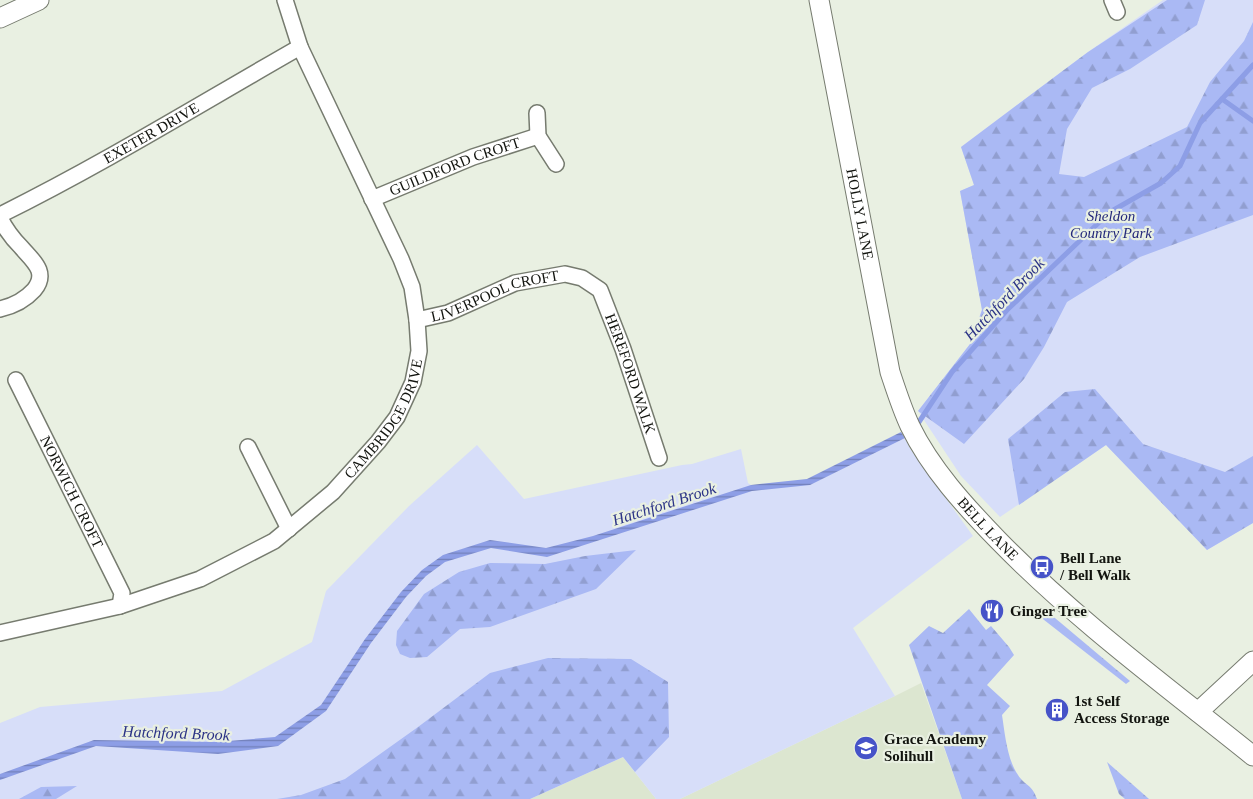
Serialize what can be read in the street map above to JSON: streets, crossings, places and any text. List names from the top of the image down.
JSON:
{
  "streets": {
    "street": [
      "EXETER DRIVE",
      "GUILDFORD CROFT",
      "HOLLY LANE",
      "LIVERPOOL CROFT",
      "HEREFORD WALK",
      "CAMBRIDGE DRIVE",
      "NORWICH CROFT",
      "BELL LANE"
    ]
  },
  "crossings": [
    ["EXETER DRIVE", "CAMBRIDGE DRIVE"],
    ["GUILDFORD CROFT", "CAMBRIDGE DRIVE"],
    ["HOLLY LANE", "BELL LANE"],
    ["LIVERPOOL CROFT", "HEREFORD WALK"],
    ["LIVERPOOL CROFT", "CAMBRIDGE DRIVE"],
    ["CAMBRIDGE DRIVE", "NORWICH CROFT"]
  ],
  "water": ["Hatchford Brook"],
  "parks": ["Sheldon Country Park"],
  "places": {
    "bus stop": ["Bell Lane / Bell Walk"],
    "restaurant": ["Ginger Tree"],
    "building": ["1st Self Access Storage"],
    "school or university": ["Grace Academy Solihull"]
  }
}
